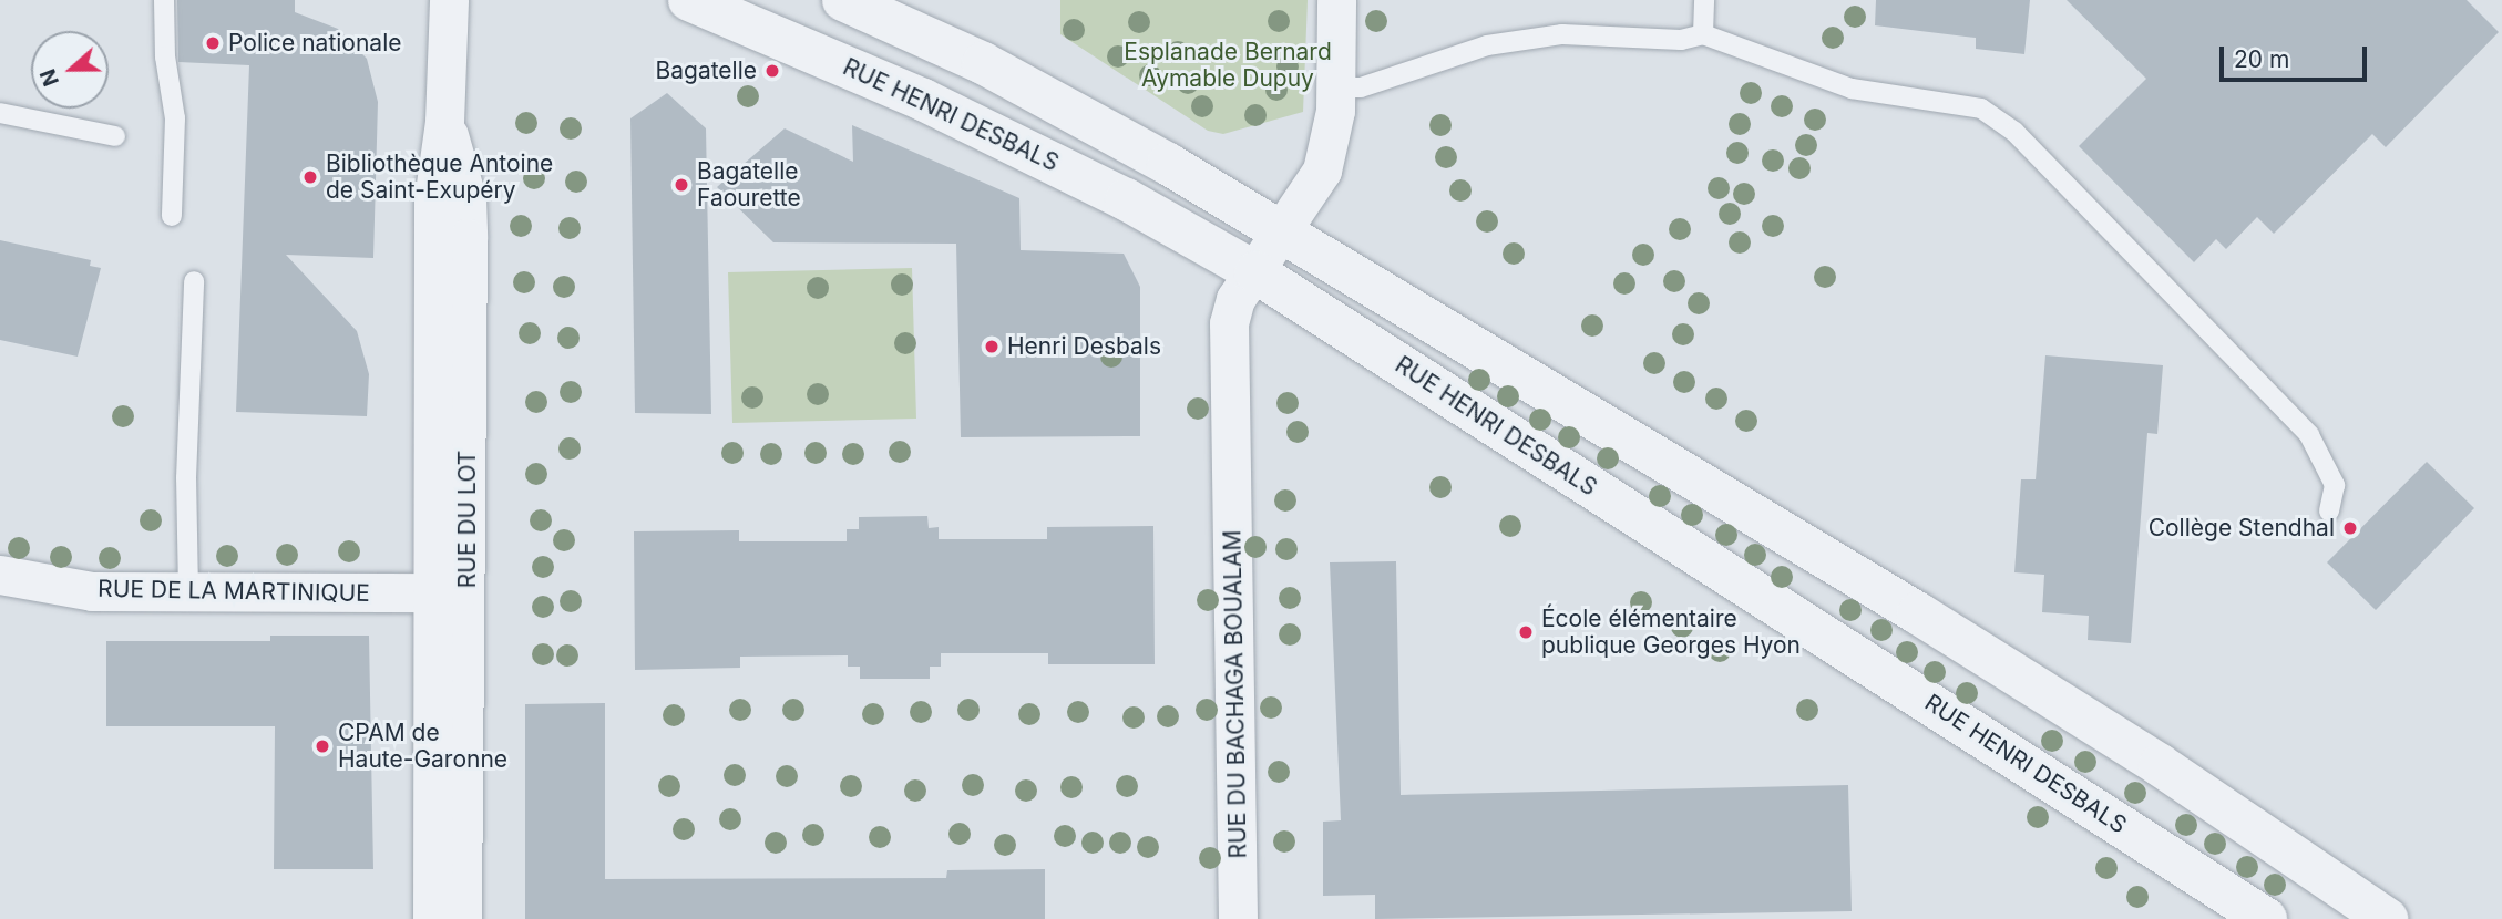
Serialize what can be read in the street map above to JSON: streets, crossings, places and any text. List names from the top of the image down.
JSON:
{
  "streets": {
    "street": [
      "RUE HENRI DESBALS",
      "RUE DU LOT",
      "RUE DE LA MARTINIQUE",
      "RUE DU BACHAGA BOUALAM"
    ]
  },
  "crossings": [
    ["RUE HENRI DESBALS", "RUE DU BACHAGA BOUALAM"],
    ["RUE DU LOT", "RUE DE LA MARTINIQUE"]
  ],
  "parks": ["Esplanade Bernard Aymable Dupuy"],
  "places": [
    "Police nationale",
    "Bagatelle",
    "Bibliothèque Antoine de Saint-Exupéry",
    "Bagatelle Faourette",
    "Henri Desbals",
    "Collège Stendhal",
    "École élémentaire publique Georges Hyon",
    "CPAM de Haute-Garonne"
  ],
  "scale_bar": "20 m",
  "north": "left"
}
